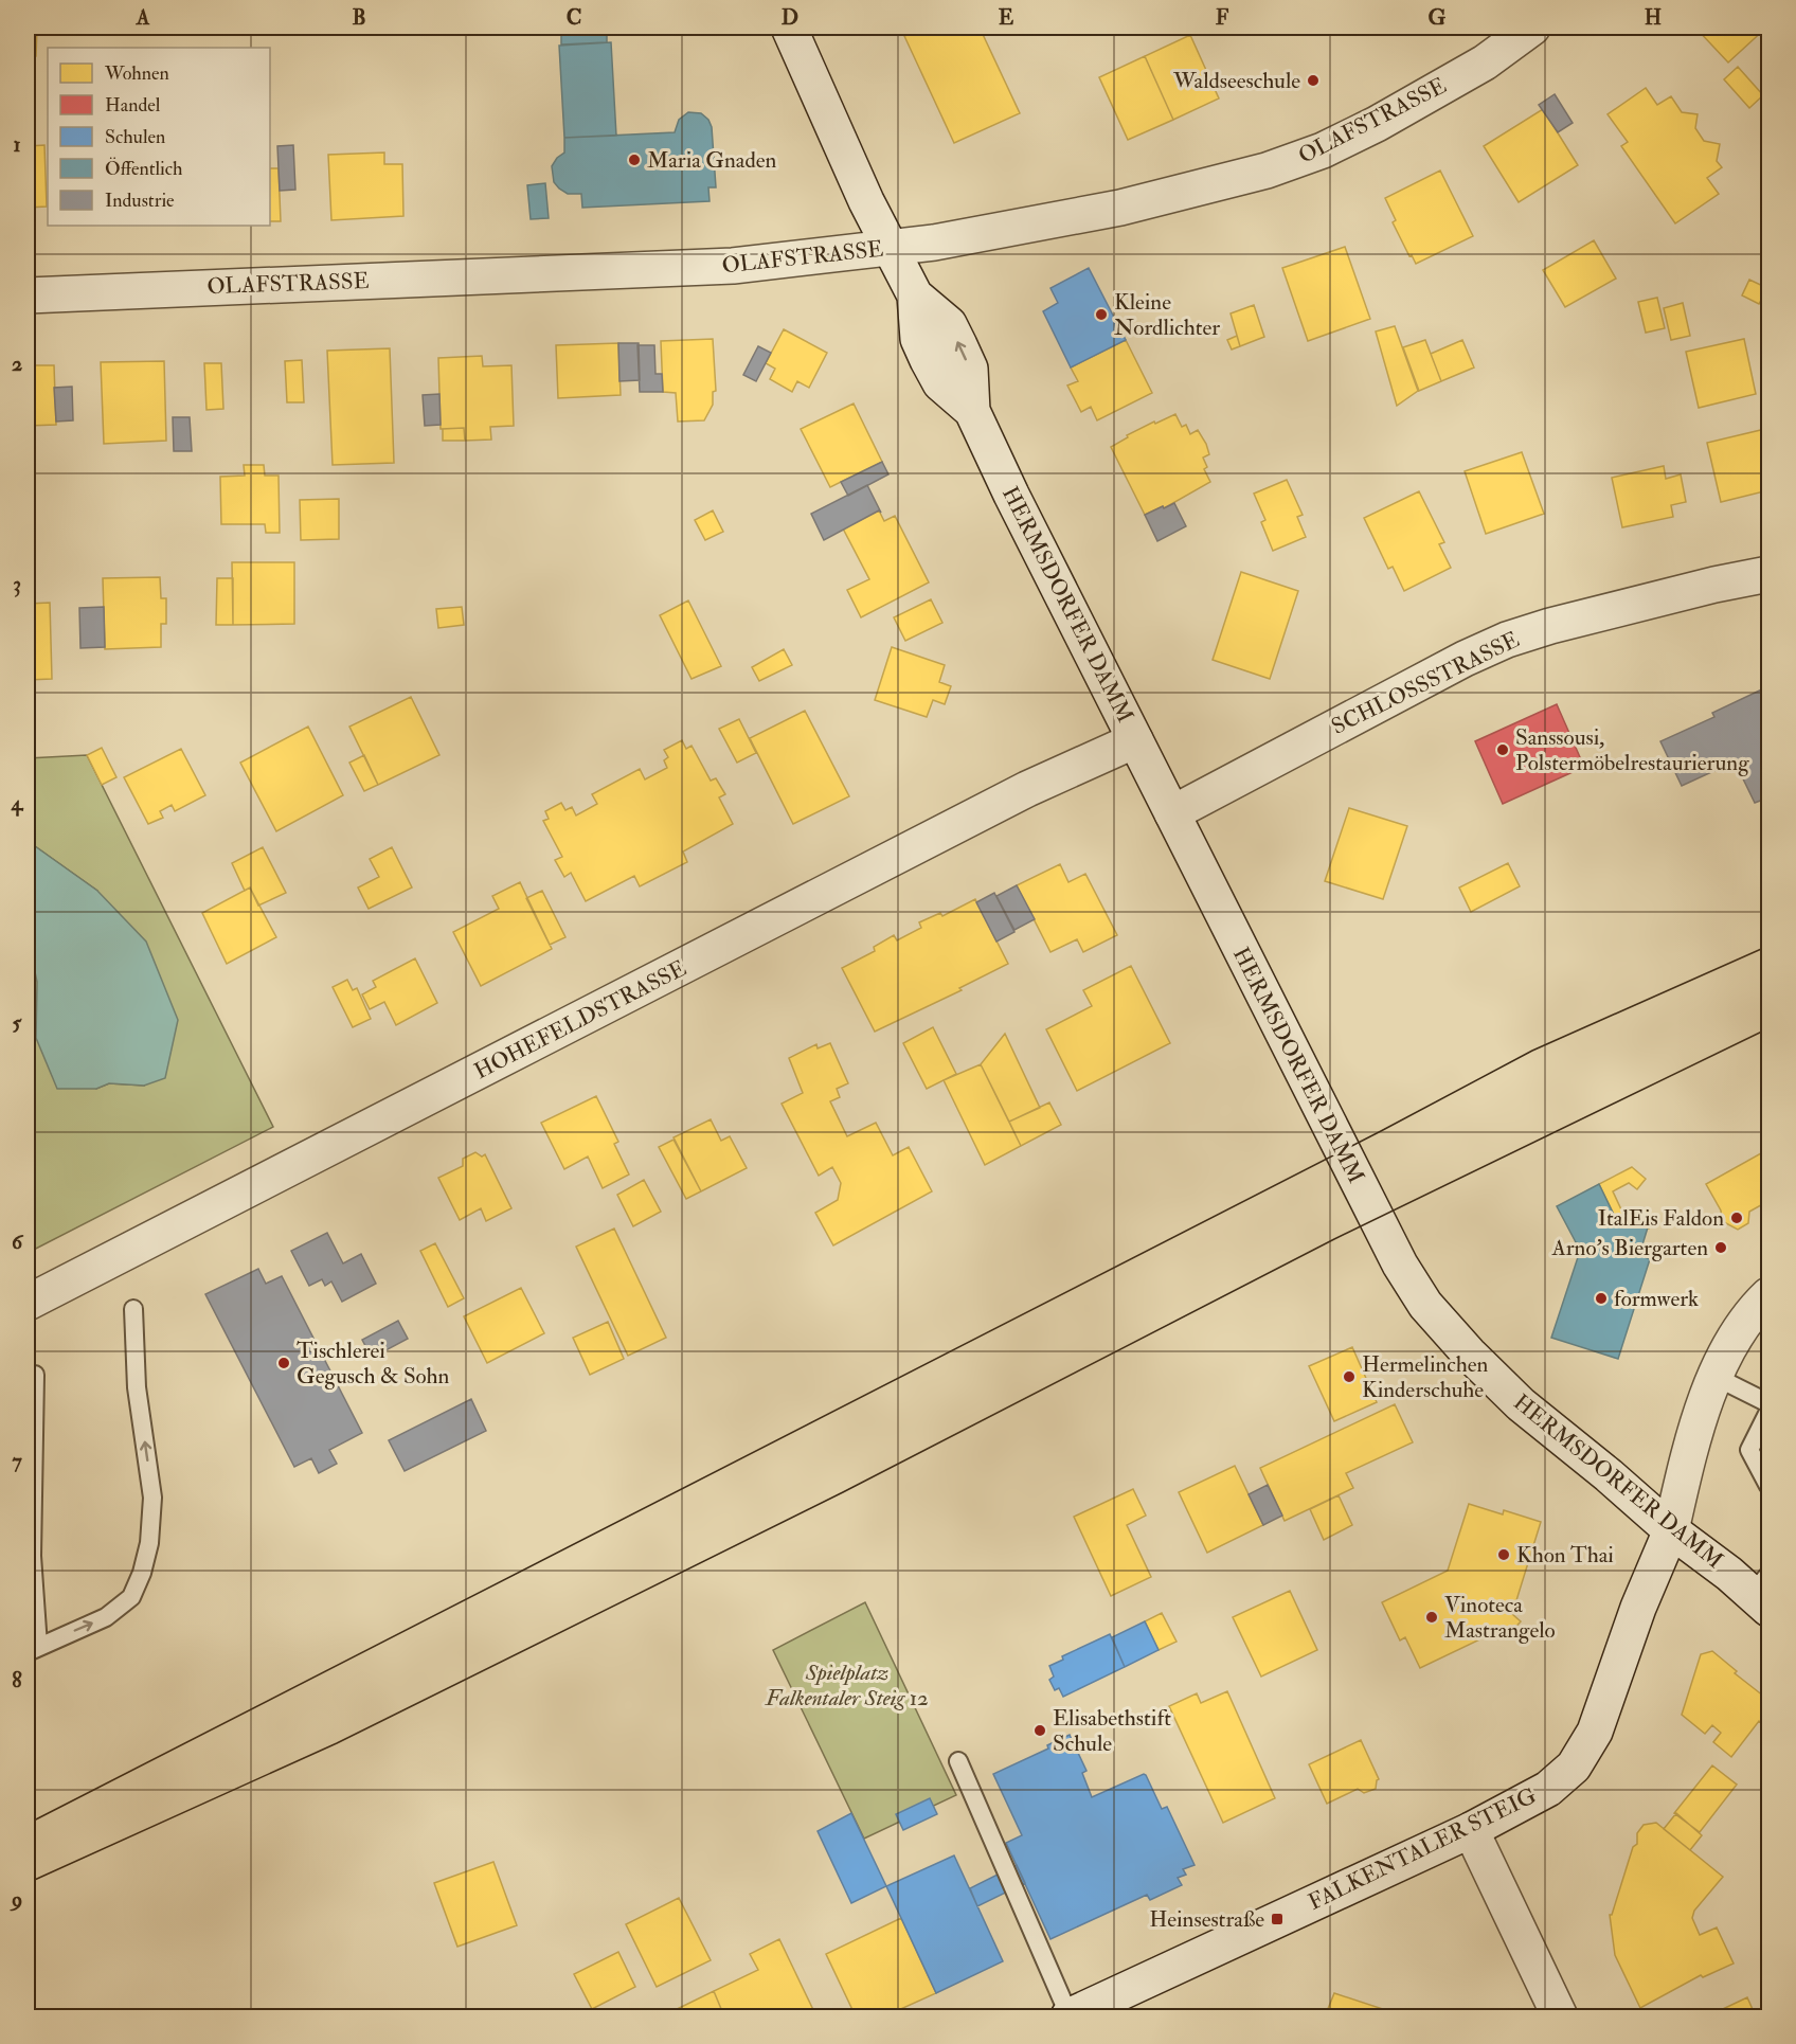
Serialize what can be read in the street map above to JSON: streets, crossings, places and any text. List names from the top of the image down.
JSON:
{
  "streets": {
    "street": [
      "OLAFSTRASSE",
      "HERMSDORFER DAMM",
      "SCHLOSSSTRASSE",
      "HOHEFELDSTRASSE",
      "FALKENTALER STEIG"
    ]
  },
  "crossings": [
    ["OLAFSTRASSE", "HERMSDORFER DAMM"],
    ["HERMSDORFER DAMM", "SCHLOSSSTRASSE"],
    ["HERMSDORFER DAMM", "HOHEFELDSTRASSE"],
    ["HERMSDORFER DAMM", "FALKENTALER STEIG"]
  ],
  "parks": ["Spielplatz Falkentaler Steig 12"],
  "places": {
    "other": [
      "Waldseeschule",
      "Maria Gnaden",
      "Kleine Nordlichter",
      "Sanssousi, Polstermöbelrestaurierung",
      "ItalEis Faldon",
      "Arno's Biergarten",
      "formwerk",
      "Tischlerei Gegusch & Sohn",
      "Hermelinchen Kinderschuhe",
      "Khon Thai",
      "Vinoteca Mastrangelo",
      "Elisabethstift Schule"
    ],
    "transit": ["Heinsestraße"]
  },
  "legend": [
    "Wohnen",
    "Handel",
    "Schulen",
    "Öffentlich",
    "Industrie"
  ],
  "grid": {
    "columns": [
      "A",
      "B",
      "C",
      "D",
      "E",
      "F",
      "G",
      "H"
    ],
    "rows": [
      "1",
      "2",
      "3",
      "4",
      "5",
      "6",
      "7",
      "8",
      "9"
    ]
  }
}
